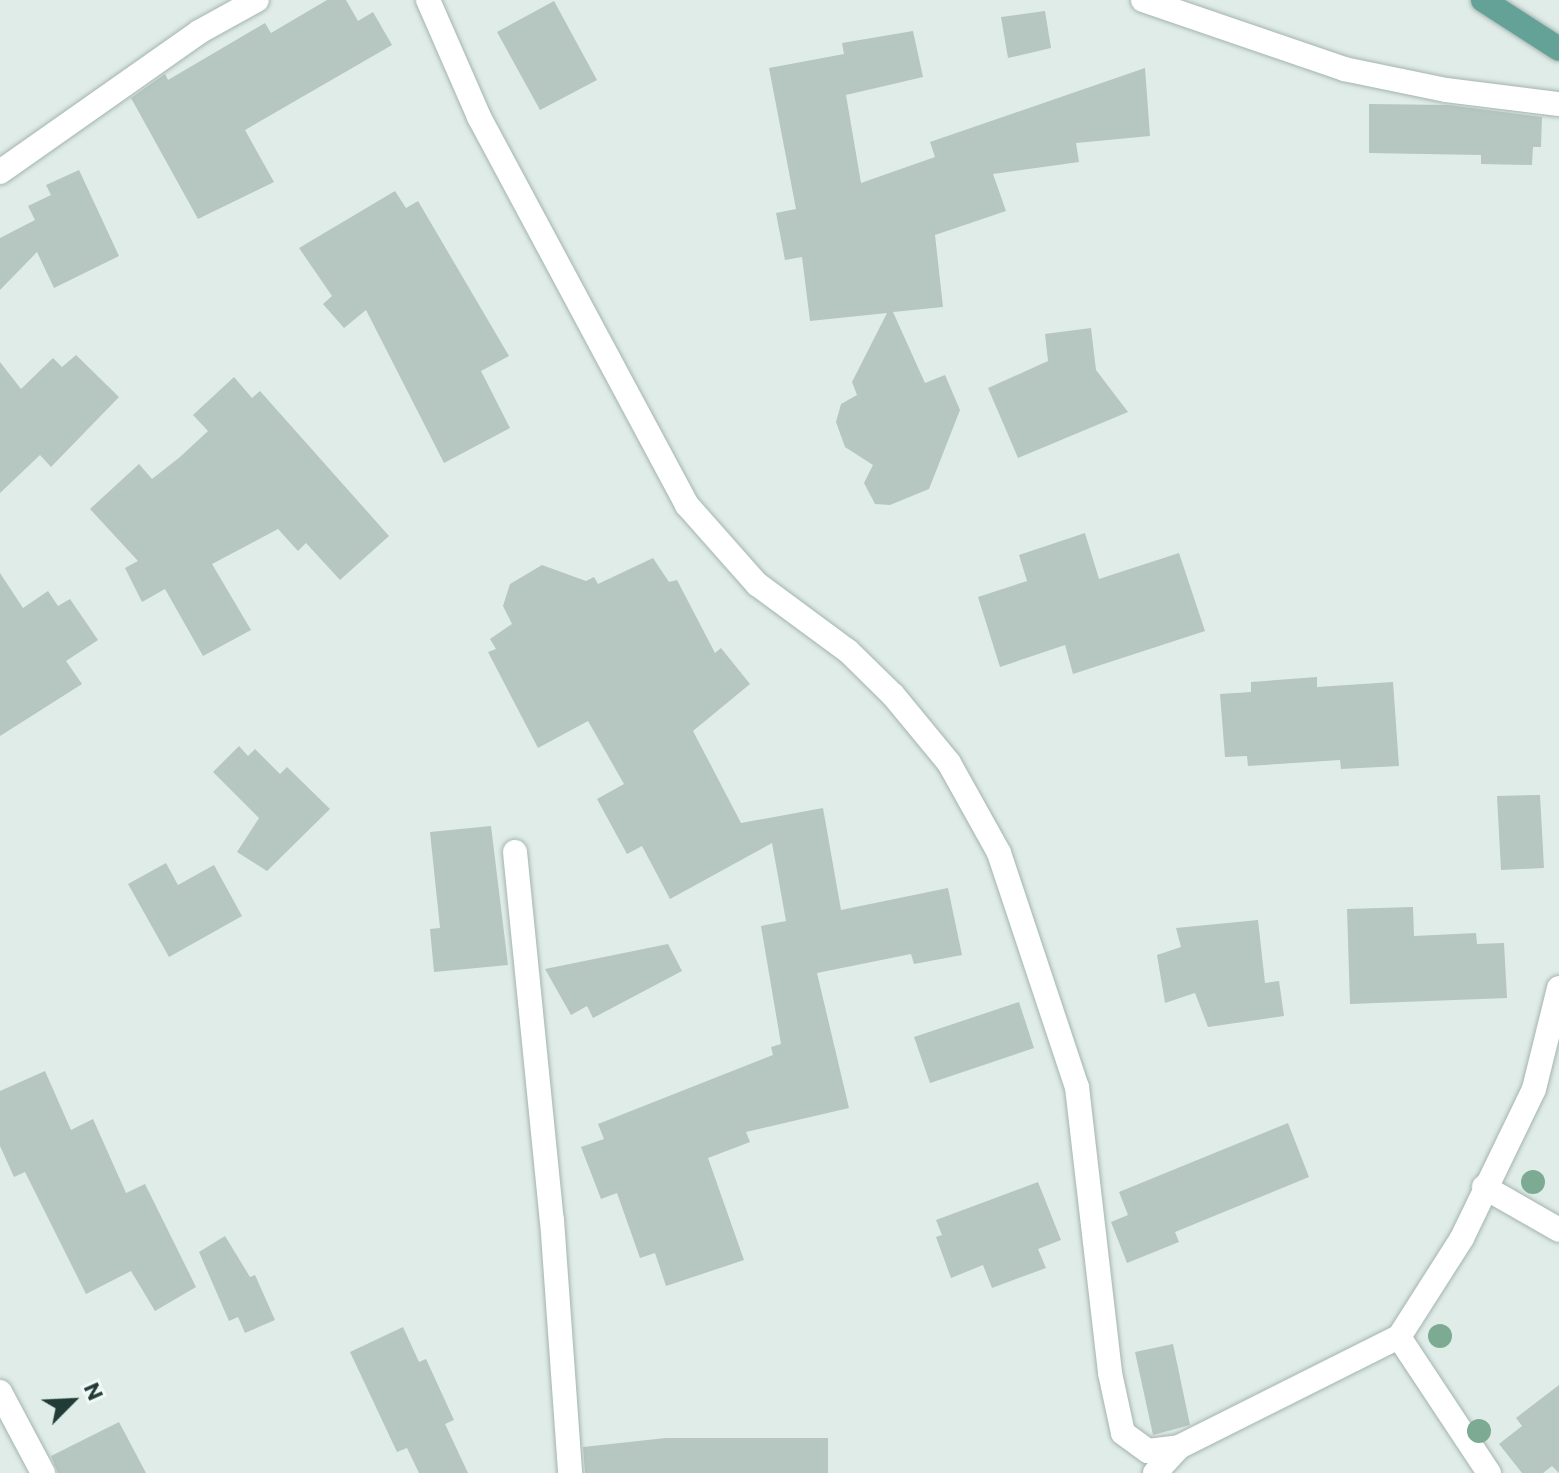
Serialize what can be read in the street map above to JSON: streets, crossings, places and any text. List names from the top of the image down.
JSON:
{
  "north": "top right"
}
